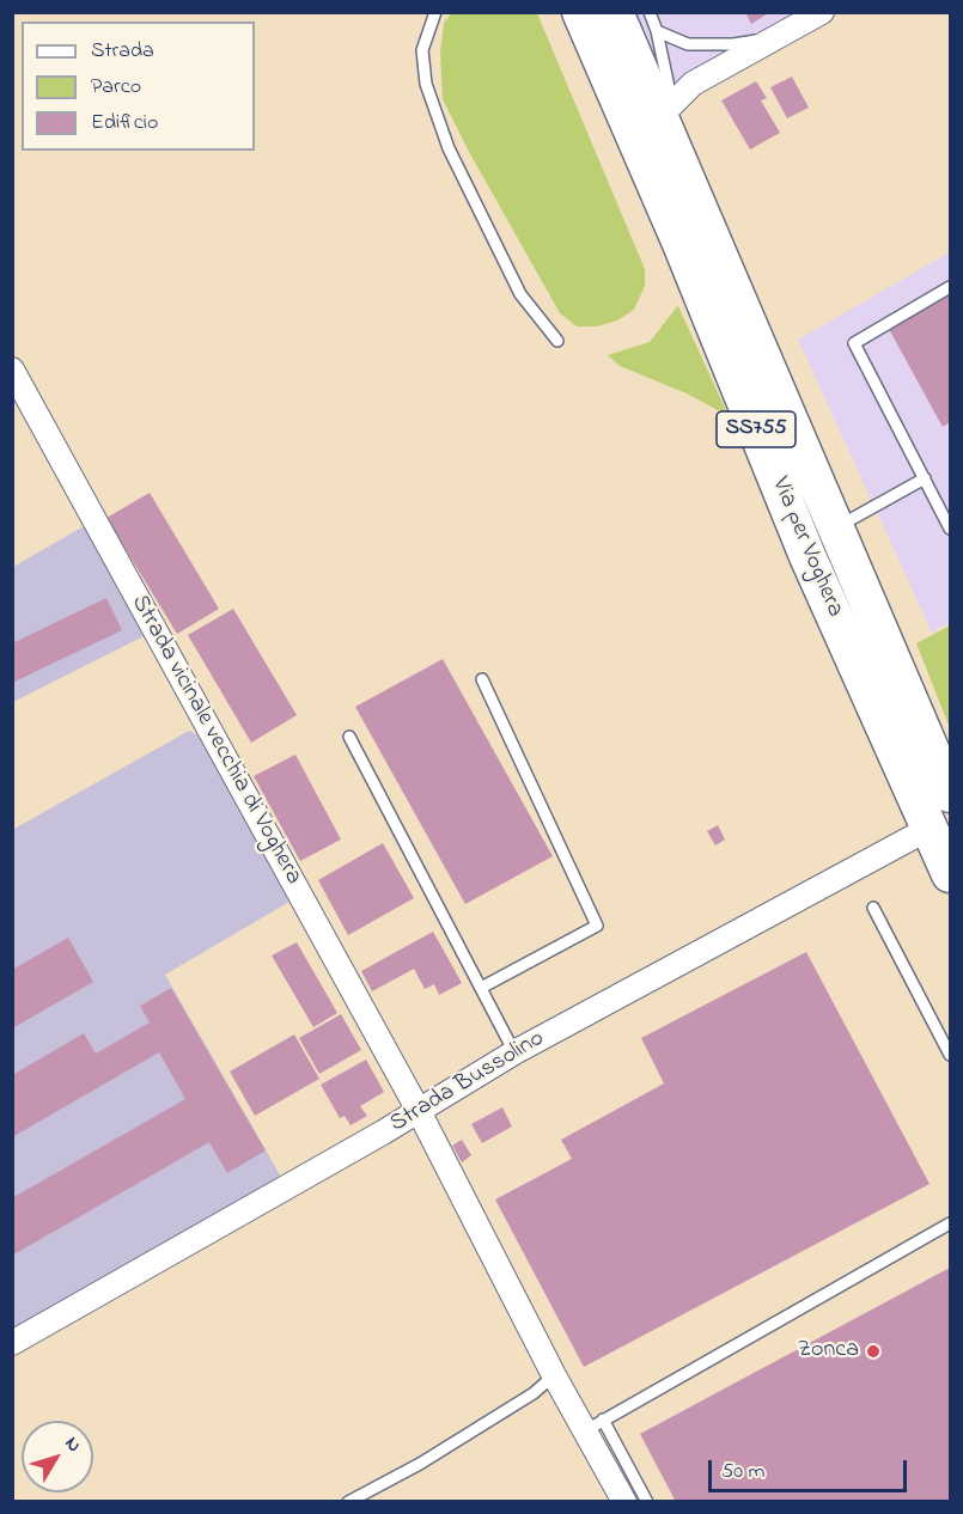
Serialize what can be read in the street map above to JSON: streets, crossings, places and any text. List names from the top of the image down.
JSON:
{
  "streets": {
    "main road": ["SS755", "Via per Voghera"],
    "street": ["Strada vicinale vecchia di Voghera", "Strada Bussolino"]
  },
  "crossings": [
    ["Via per Voghera", "Strada Bussolino"],
    ["Strada vicinale vecchia di Voghera", "Strada Bussolino"]
  ],
  "places": ["Zonca"],
  "legend": ["Strada", "Parco", "Edificio"],
  "scale_bar": "50 m",
  "north": "top right"
}
